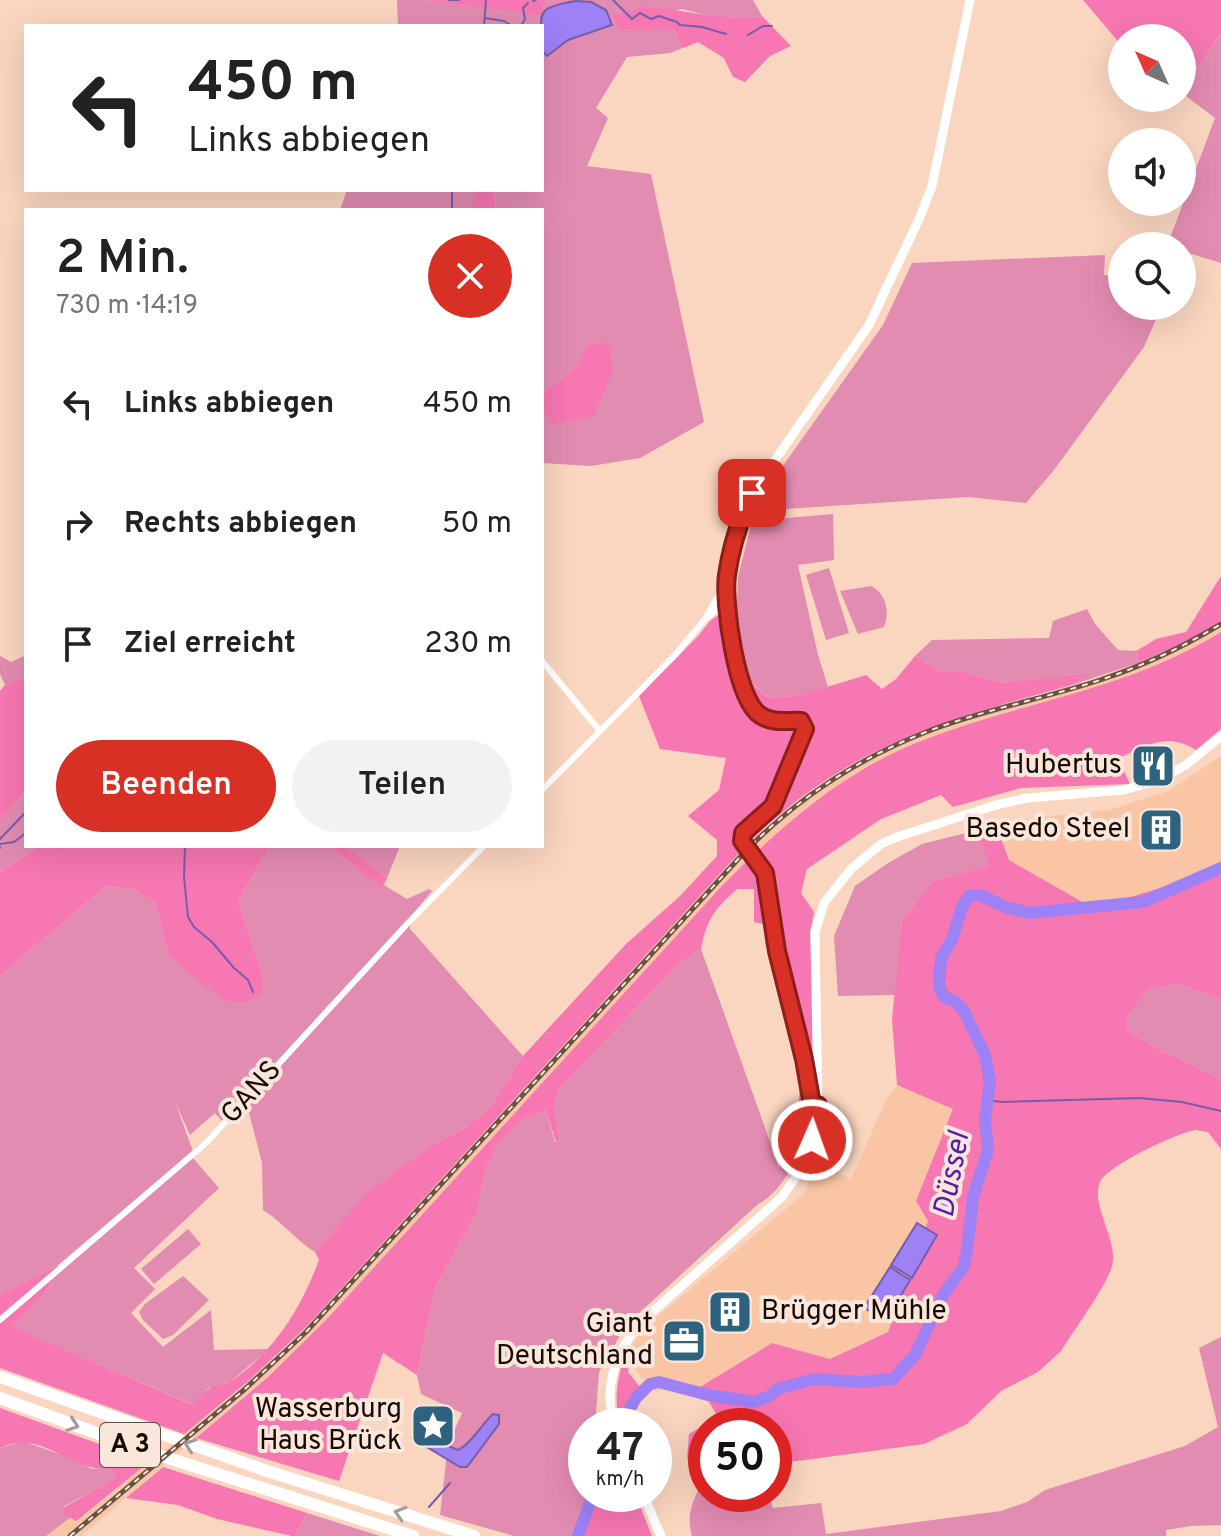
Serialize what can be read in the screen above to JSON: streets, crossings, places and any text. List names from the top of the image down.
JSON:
{
  "streets": {
    "highway": ["A 3"],
    "street": ["GANS"]
  },
  "water": ["Düssel"],
  "places": {
    "restaurant": ["Hubertus"],
    "building": ["Basedo Steel", "Brügger Mühle"],
    "office": ["Giant Deutschland"],
    "place": ["Wasserburg Haus Brück"]
  },
  "north": "top left",
  "page": {
    "turn": ["450 m", "Links abbiegen"],
    "heading": ["2 Min.", "730 m · 14:19"],
    "list": [
      {
        "name": "Links abbiegen",
        "value": "450 m"
      },
      {
        "name": "Rechts abbiegen",
        "value": "50 m"
      },
      {
        "name": "Ziel erreicht",
        "value": "230 m"
      }
    ],
    "buttons": ["Beenden", "Teilen"],
    "speed": "47 km/h",
    "limit": "50"
  }
}
